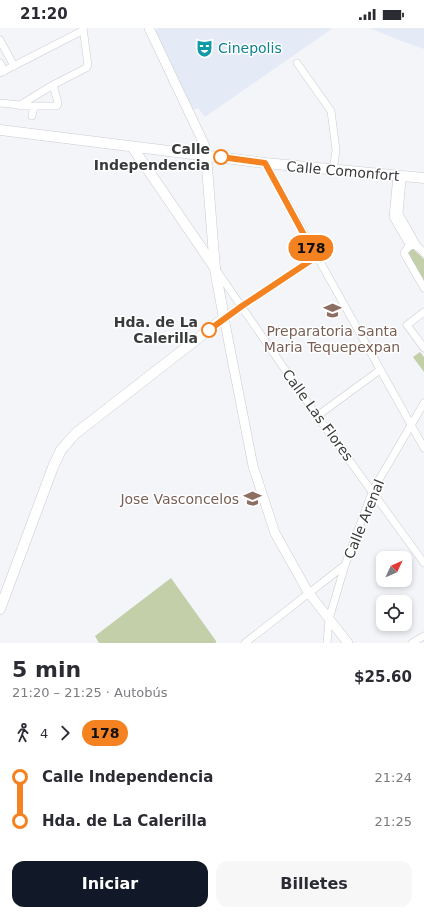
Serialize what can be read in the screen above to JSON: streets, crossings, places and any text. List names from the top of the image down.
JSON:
{
  "streets": {
    "main road": ["Calle Comonfort", "Calle Las Flores"],
    "street": ["Calle Arenal"]
  },
  "crossings": [
    ["Calle Comonfort", "Calle Las Flores"],
    ["Calle Las Flores", "Calle Arenal"]
  ],
  "places": {
    "theatre": ["Cinepolis"],
    "other": ["Calle Independencia", "Hda. de La Calerilla"],
    "school or university": ["Preparatoria Santa Maria Tequepexpan", "Jose Vasconcelos"]
  },
  "lines": ["bus line 178"],
  "north": "top right",
  "page": {
    "status": "21:20",
    "on_map": "178",
    "heading": ["5 min", "21:20 – 21:25 · Autobús", "$25.60"],
    "legs": ["4", "178"],
    "list": [
      {
        "name": "Calle Independencia",
        "value": "21:24"
      },
      {
        "name": "Hda. de La Calerilla",
        "value": "21:25"
      }
    ],
    "buttons": ["Iniciar", "Billetes"]
  }
}
